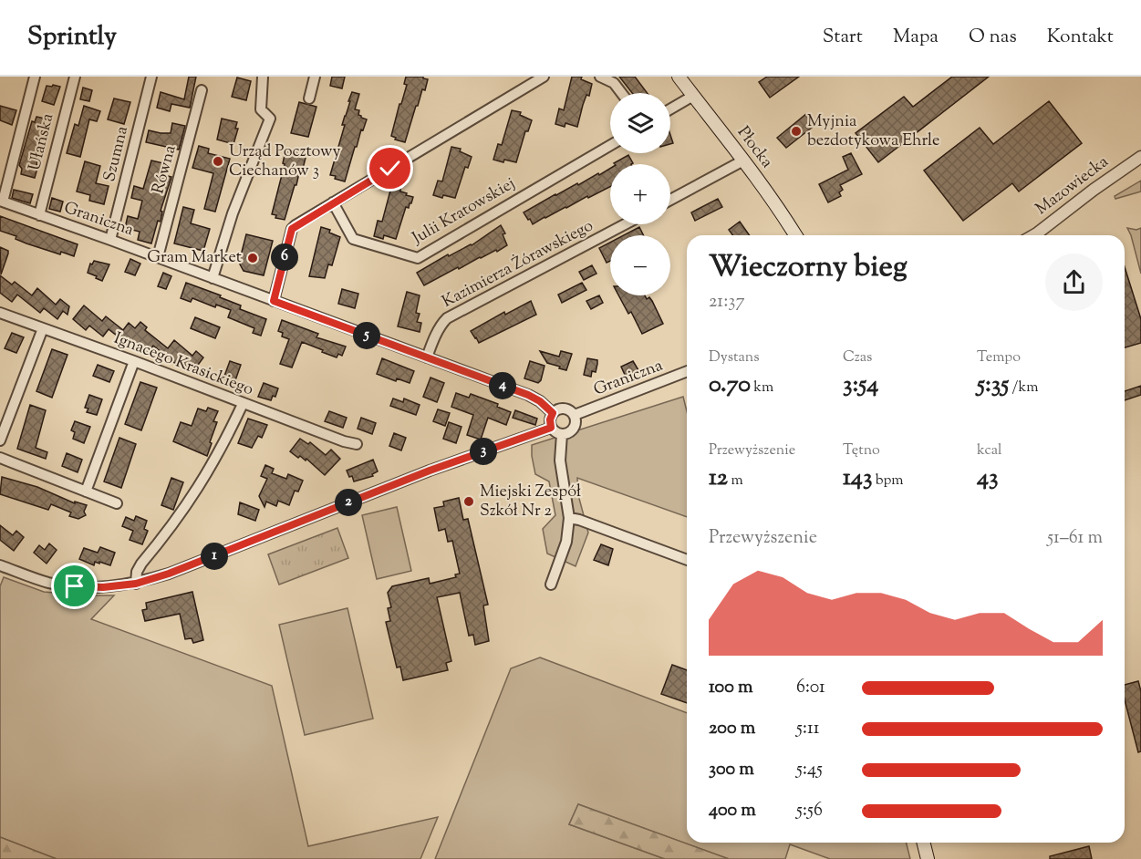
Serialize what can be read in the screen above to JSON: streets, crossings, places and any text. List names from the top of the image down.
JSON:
{
  "streets": {
    "main road": ["Płocka"],
    "street": [
      "Ułańska",
      "Szumna",
      "Równa",
      "Mazowiecka",
      "Julii Kratowskiej",
      "Graniczna",
      "Kazimierza Żórawskiego",
      "Ignacego Krasickiego"
    ]
  },
  "crossings": [
    ["Ułańska", "Graniczna"],
    ["Szumna", "Graniczna"],
    ["Równa", "Graniczna"],
    ["Graniczna", "Kazimierza Żórawskiego"]
  ],
  "places": [
    "Myjnia bezdotykowa Ehrle",
    "Urząd Pocztowy Ciechanów 3",
    "Gram Market",
    "Miejski Zespół Szkół Nr 2"
  ],
  "page": {
    "header": "Sprintly",
    "nav": [
      "Start",
      "Mapa",
      "O nas",
      "Kontakt"
    ],
    "map_buttons": ["+", "−"],
    "heading": ["Wieczorny bieg", "21:37"],
    "pins": [
      "6",
      "5",
      "4",
      "3",
      "2",
      "1"
    ],
    "stats": [
      ["Dystans", "0.70 km"],
      ["Czas", "3:54"],
      ["Tempo", "5:35 /km"],
      ["Przewyższenie", "12 m"],
      ["Tętno", "143 bpm"],
      ["kcal", "43"]
    ],
    "chart": ["Przewyższenie", "51–61 m"],
    "list": [
      {
        "name": "100 m",
        "note": "6:01"
      },
      {
        "name": "200 m",
        "note": "5:11"
      },
      {
        "name": "300 m",
        "note": "5:45"
      },
      {
        "name": "400 m",
        "note": "5:56"
      }
    ]
  }
}
